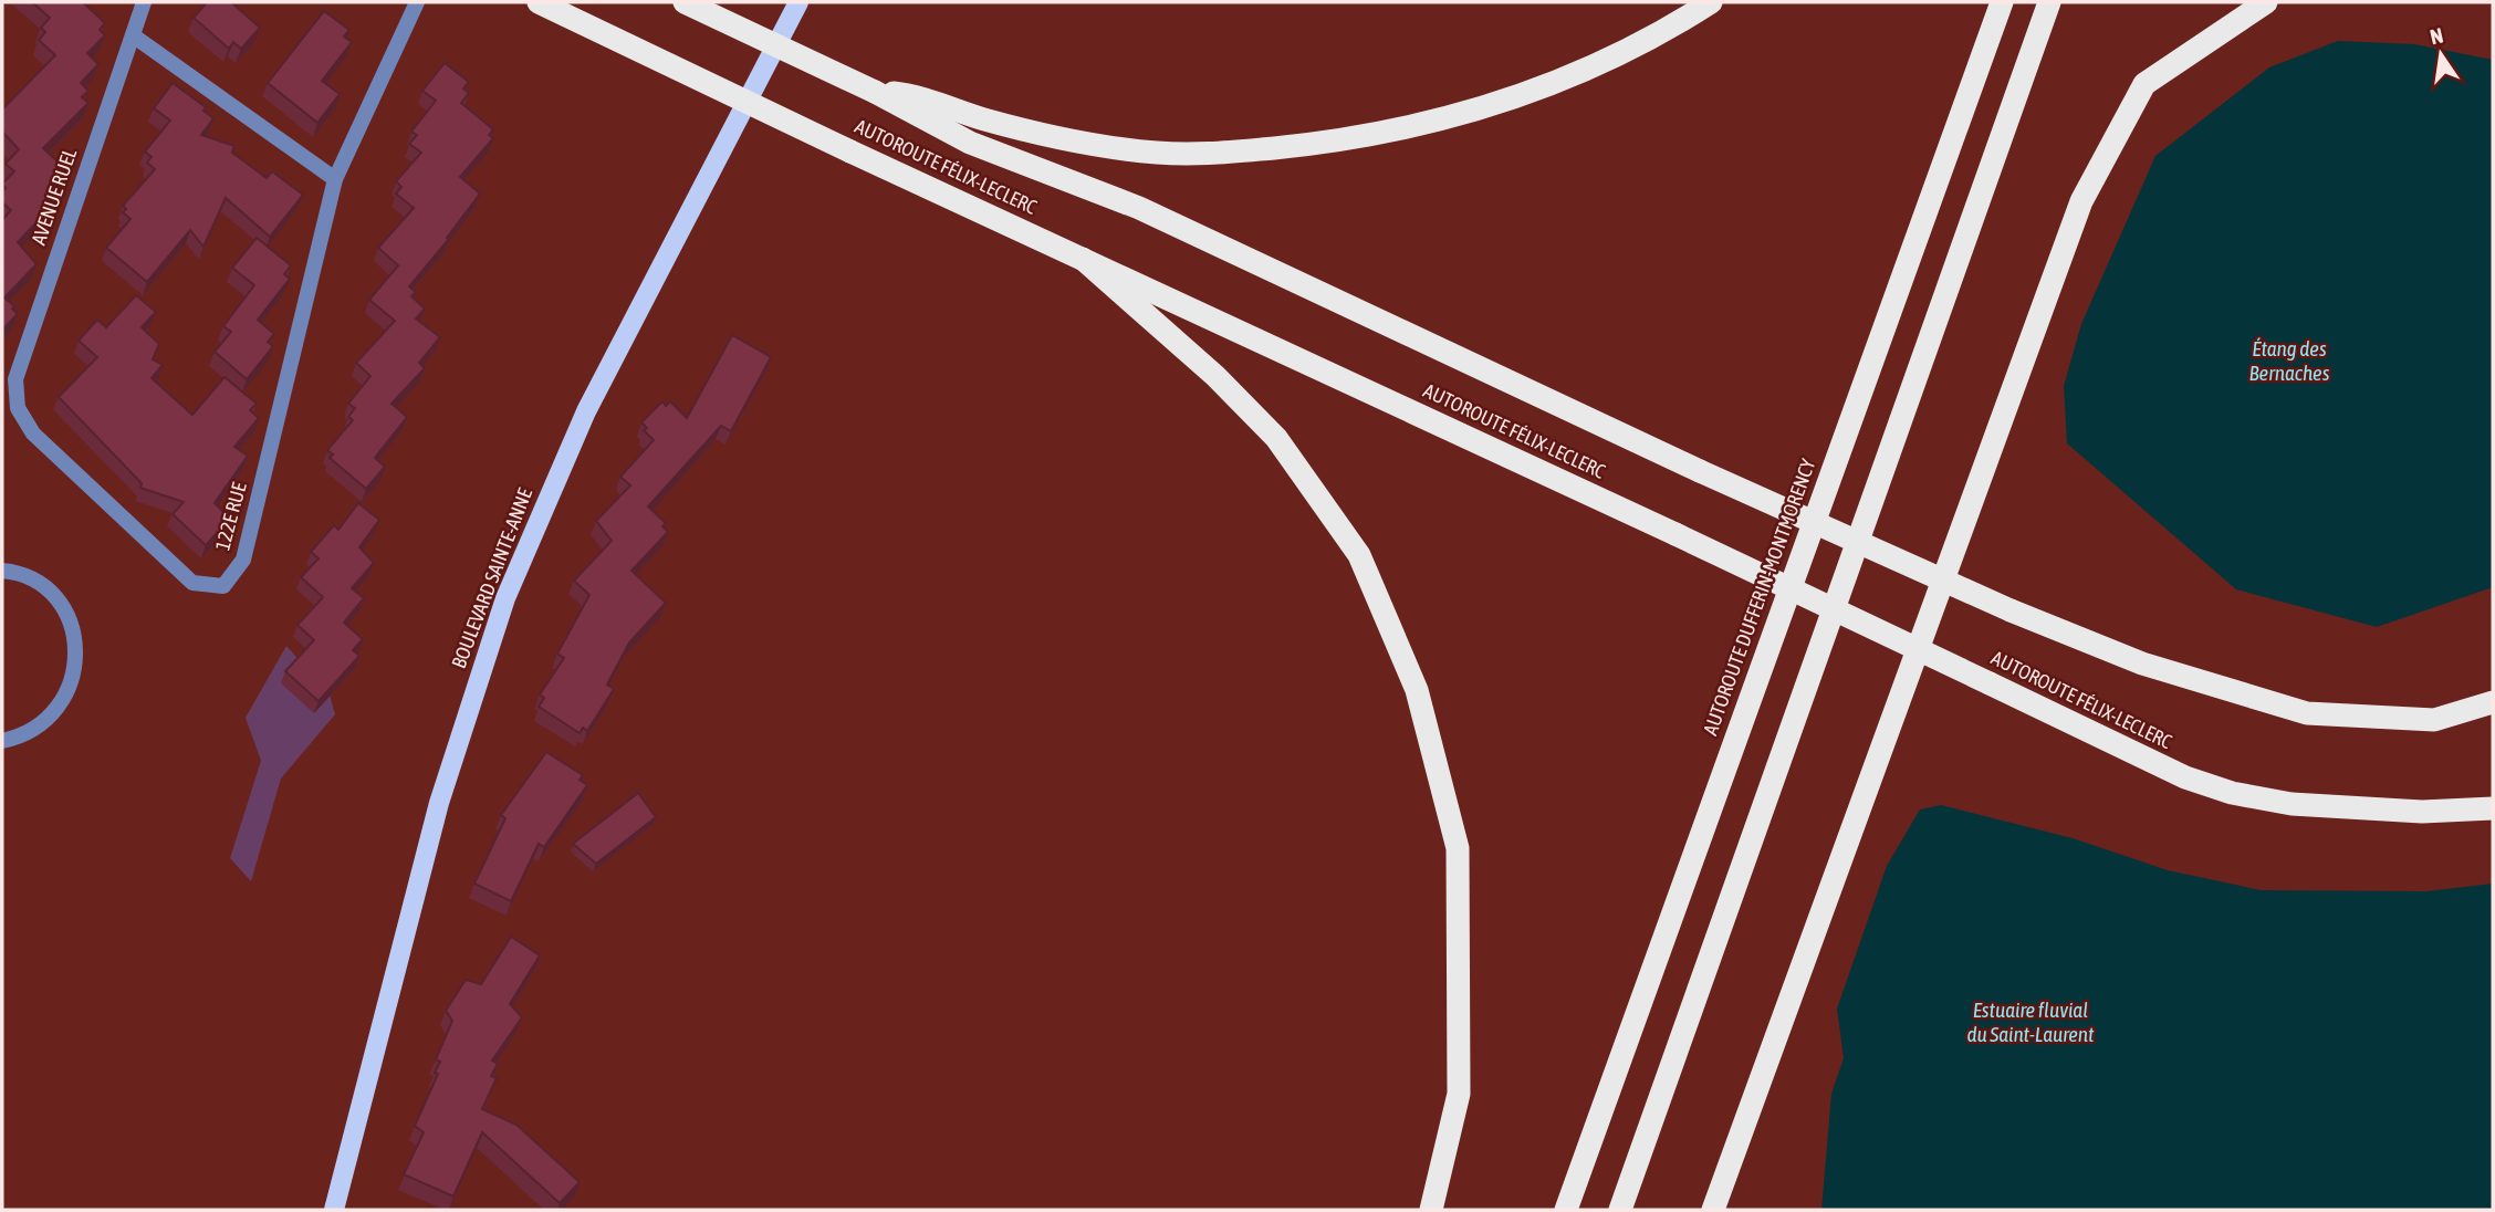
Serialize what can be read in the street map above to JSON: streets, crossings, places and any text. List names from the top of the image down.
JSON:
{
  "streets": {
    "highway": ["AUTOROUTE FÉLIX-LECLERC", "AUTOROUTE DUFFERIN-MONTMORENCY"],
    "main road": ["BOULEVARD SAINTE-ANNE"],
    "street": ["AVENUE RUEL", "122E RUE"]
  },
  "crossings": [
    ["AVENUE RUEL", "122E RUE"]
  ],
  "water": ["Étang des Bernaches", "Estuaire fluvial du Saint-Laurent"],
  "north": "top"
}
